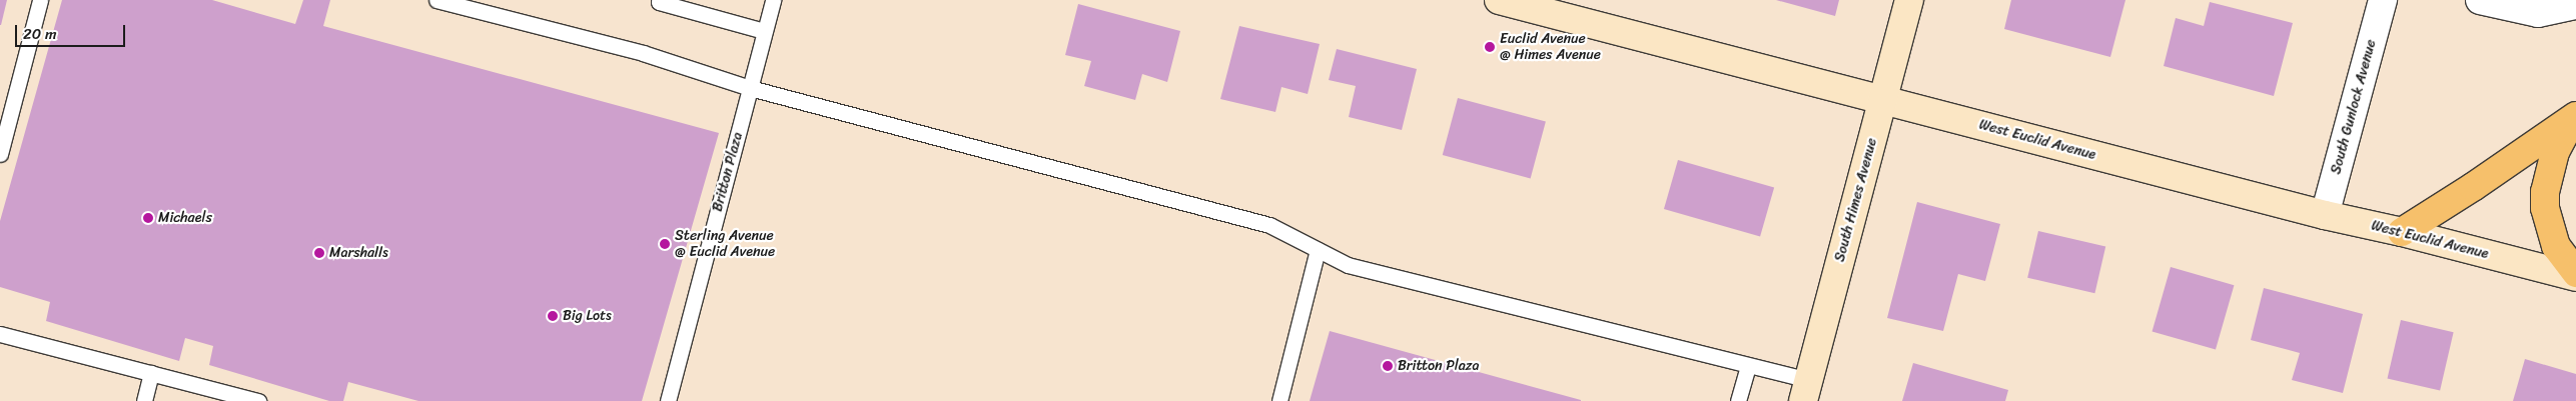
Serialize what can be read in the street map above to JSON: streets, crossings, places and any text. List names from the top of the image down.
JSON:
{
  "streets": {
    "street": ["South Gunlock Avenue", "West Euclid Avenue", "South Himes Avenue"],
    "lane": ["Britton Plaza"]
  },
  "crossings": [
    ["South Gunlock Avenue", "West Euclid Avenue"],
    ["West Euclid Avenue", "South Himes Avenue"]
  ],
  "places": [
    "Euclid Avenue @ Himes Avenue",
    "Michaels",
    "Sterling Avenue @ Euclid Avenue",
    "Marshalls",
    "Big Lots",
    "Britton Plaza"
  ],
  "scale_bar": "20 m"
}
